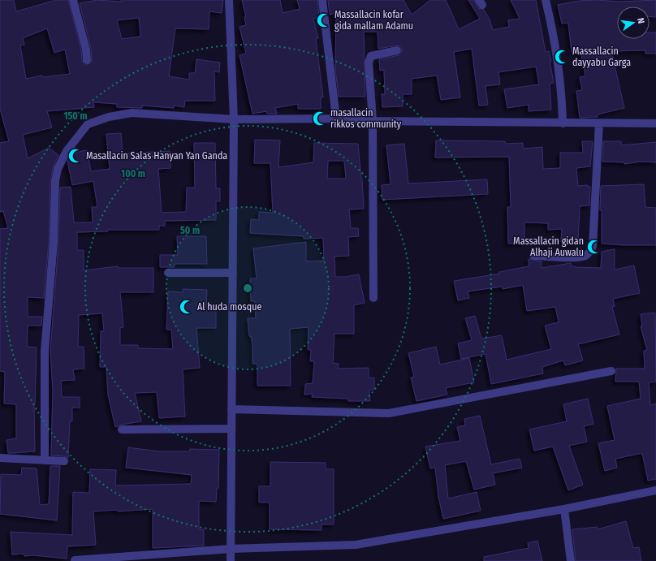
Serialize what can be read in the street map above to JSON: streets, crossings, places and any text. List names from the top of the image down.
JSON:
{
  "places": {
    "mosque": [
      "Massallacin kofar gida mallam Adamu",
      "Massallacin dayyabu Garga",
      "masallacin rikkos community",
      "Masallacin Salas Hanyan Yan Ganda",
      "Massallacin gidan Alhaji Auwalu",
      "Al huda mosque"
    ]
  },
  "north": "right",
  "rings": ["150 m", "100 m", "50 m"]
}
